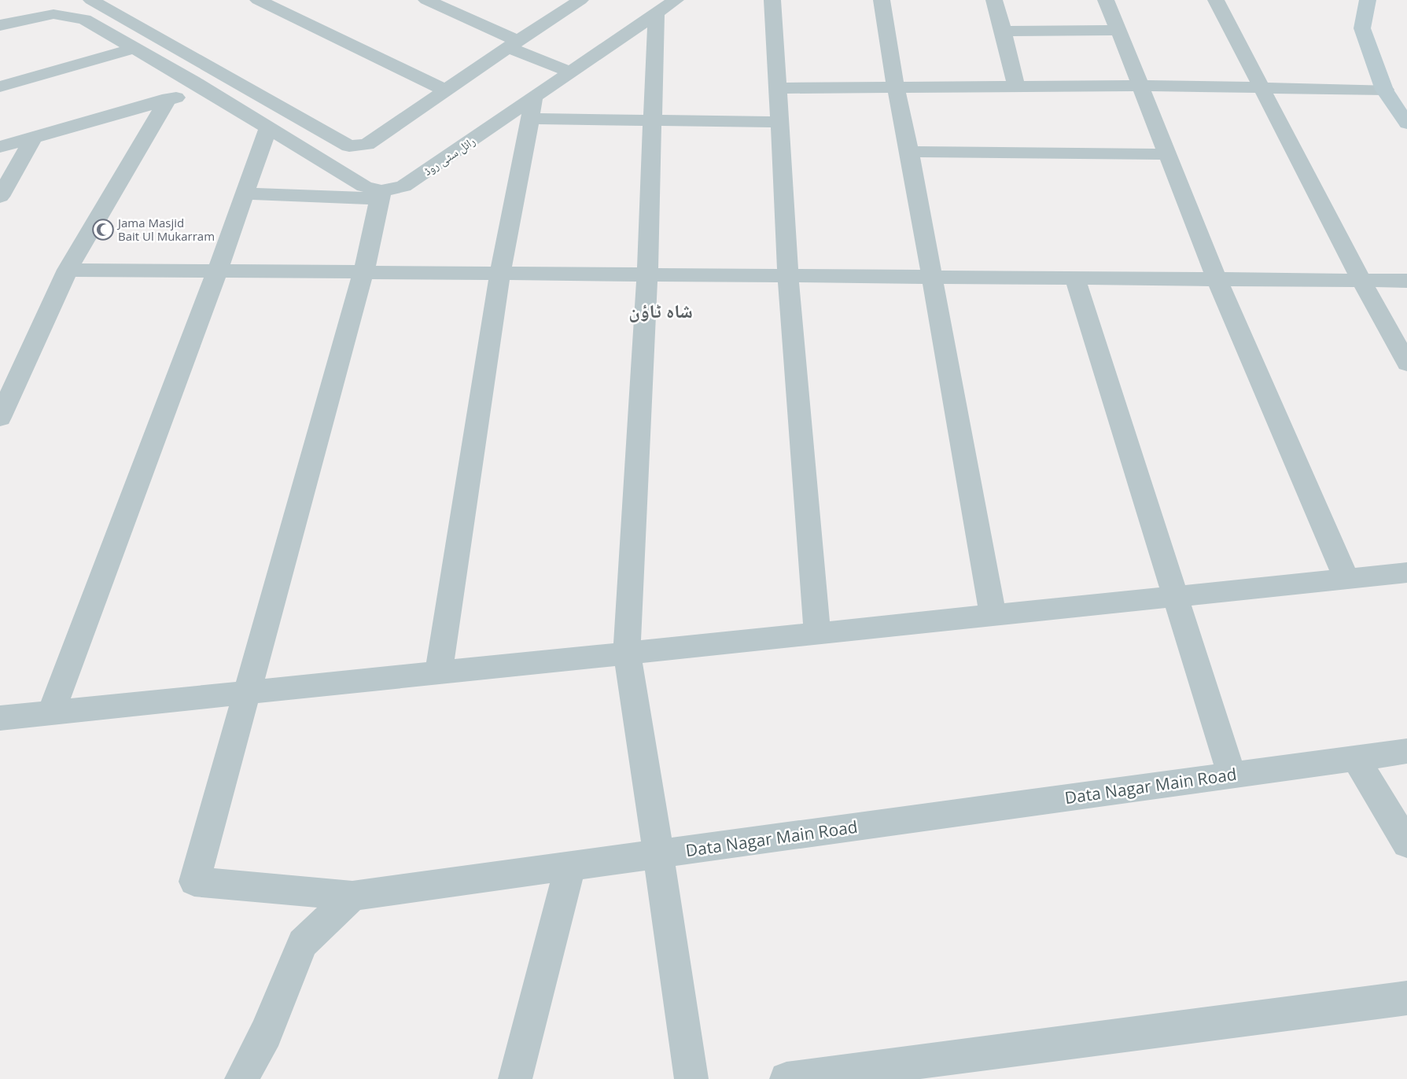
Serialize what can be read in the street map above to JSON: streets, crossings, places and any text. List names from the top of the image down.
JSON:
{
  "streets": {
    "street": ["رائل سٹی روڈ", "Data Nagar Main Road"]
  },
  "districts": ["شاہ ٹاؤن"],
  "places": {
    "mosque": ["Jama Masjid Bait Ul Mukarram"]
  }
}
